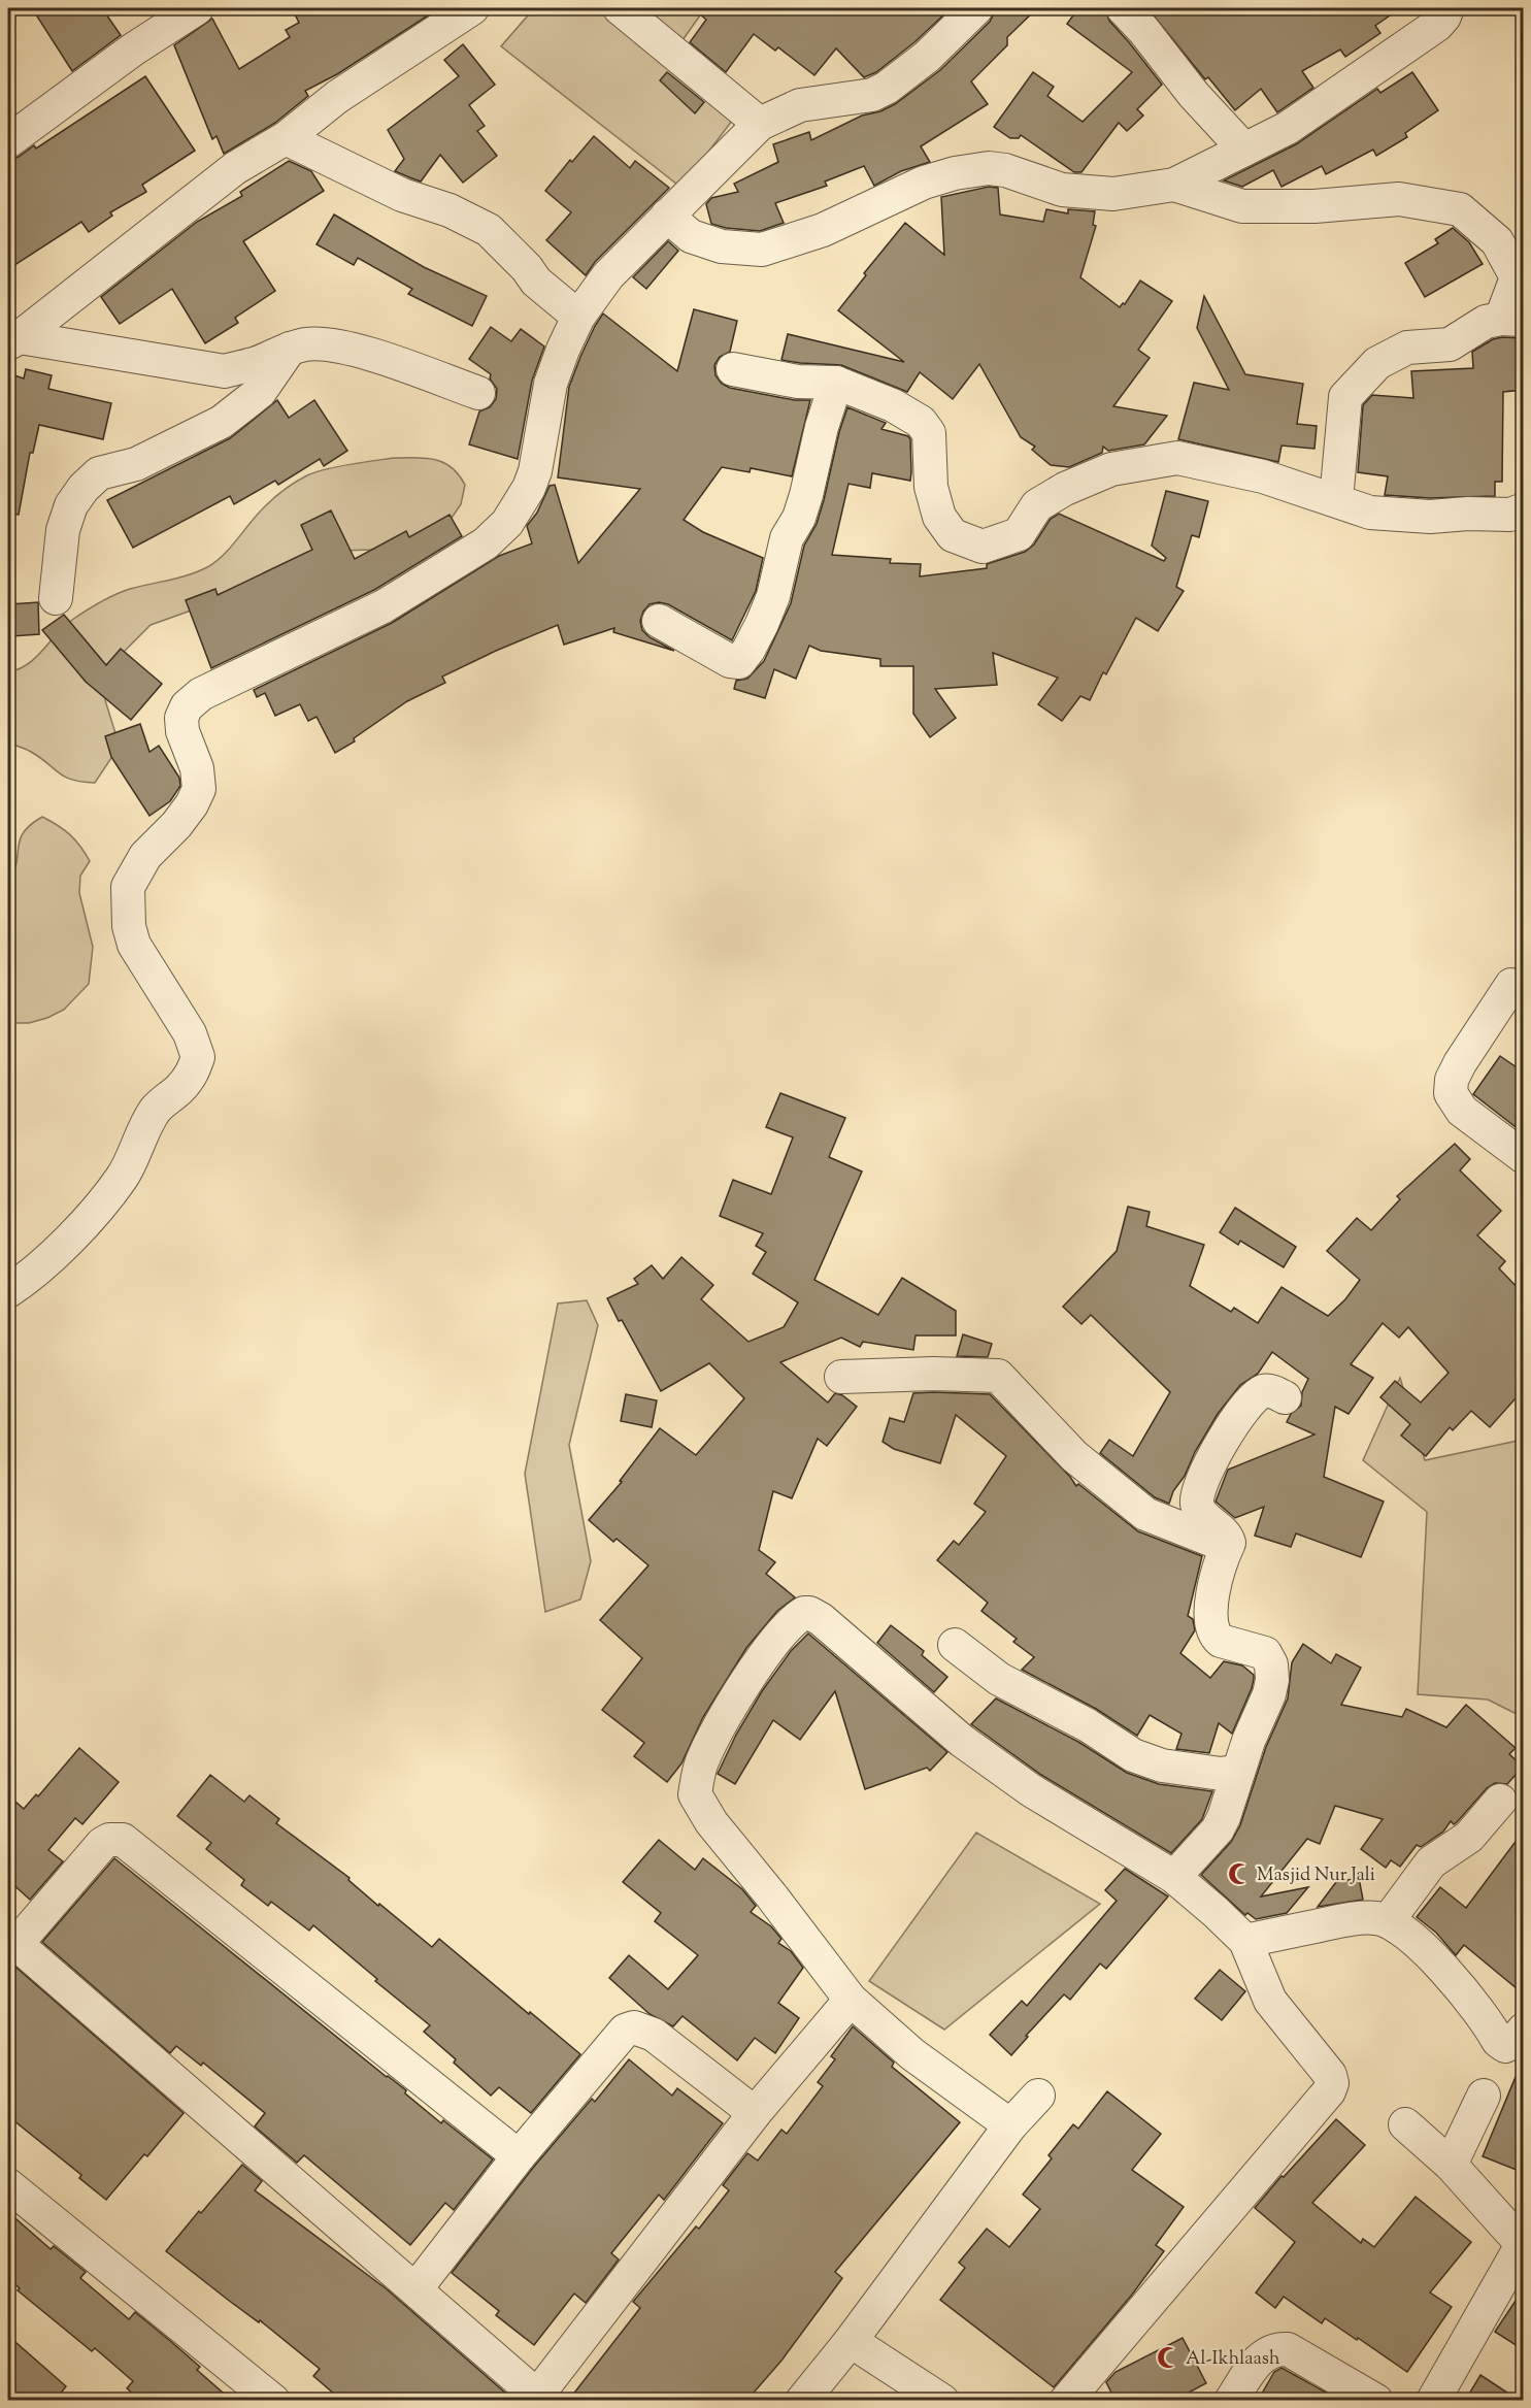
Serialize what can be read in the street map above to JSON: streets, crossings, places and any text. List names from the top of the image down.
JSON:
{
  "places": {
    "mosque": ["Masjid Nur Jali", "Al-Ikhlaash"]
  }
}
